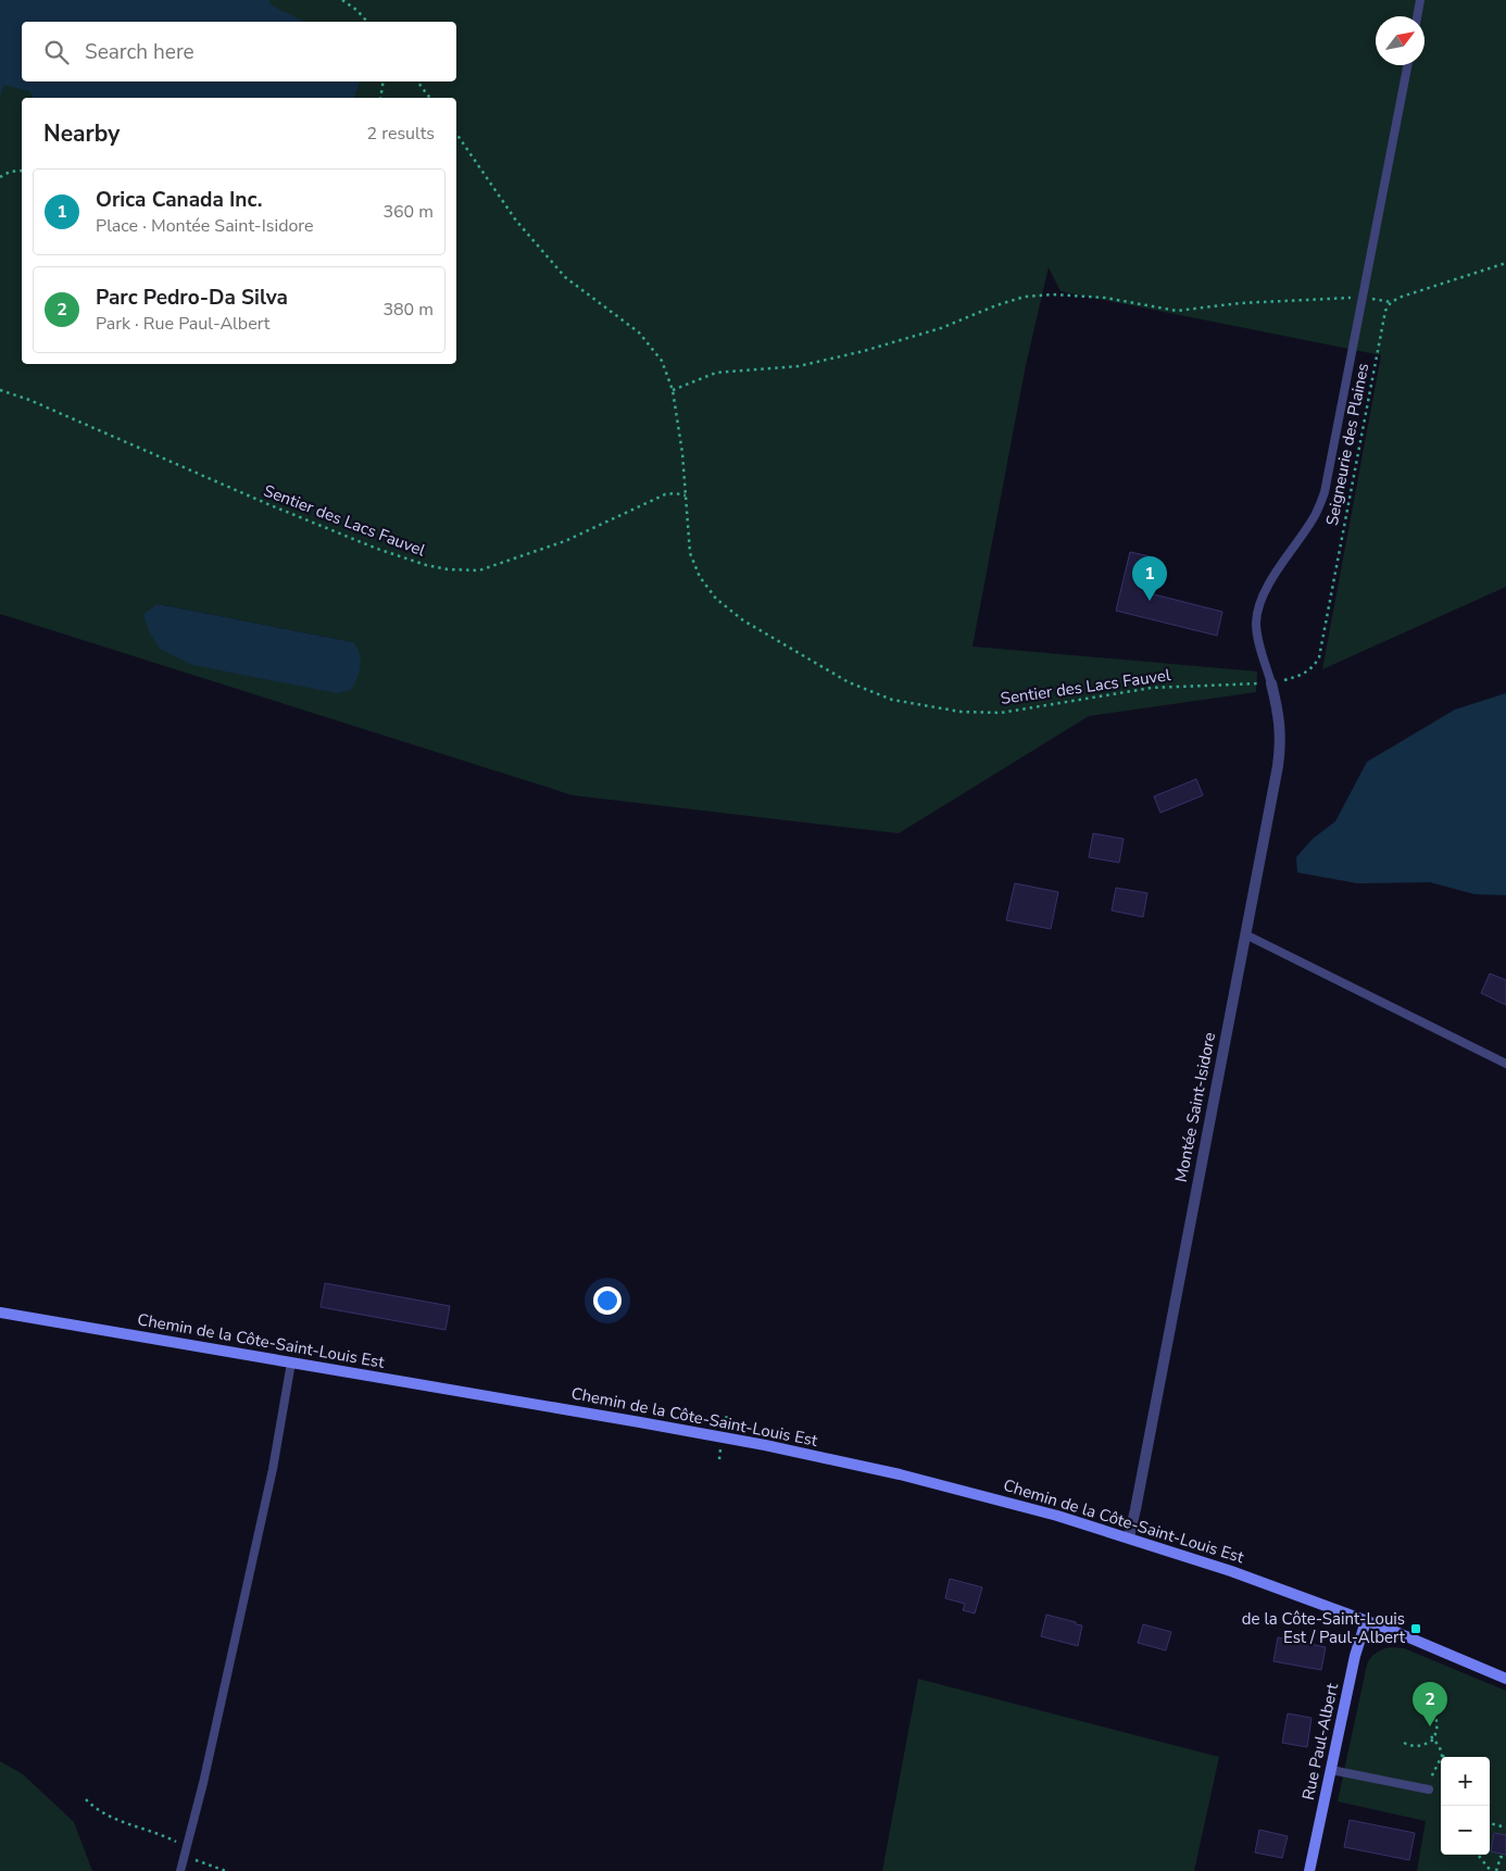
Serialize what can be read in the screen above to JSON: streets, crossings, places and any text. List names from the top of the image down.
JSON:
{
  "streets": {
    "street": ["Montée Saint-Isidore", "Chemin de la Côte-Saint-Louis Est", "Rue Paul-Albert"],
    "path": ["Seigneurie des Plaines", "Sentier des Lacs Fauvel"]
  },
  "crossings": [
    ["Seigneurie des Plaines", "Sentier des Lacs Fauvel"],
    ["Seigneurie des Plaines", "Montée Saint-Isidore"],
    ["Sentier des Lacs Fauvel", "Montée Saint-Isidore"],
    ["Montée Saint-Isidore", "Chemin de la Côte-Saint-Louis Est"],
    ["Chemin de la Côte-Saint-Louis Est", "Rue Paul-Albert"]
  ],
  "places": {
    "transit": ["de la Côte-Saint-Louis Est / Paul-Albert"]
  },
  "north": "top right",
  "page": {
    "search": "Search here",
    "heading": ["Nearby", "2 results"],
    "list": [
      {
        "mark": "1",
        "name": "Orica Canada Inc.",
        "note": "Place · Montée Saint-Isidore",
        "value": "360 m"
      },
      {
        "mark": "2",
        "name": "Parc Pedro-Da Silva",
        "note": "Park · Rue Paul-Albert",
        "value": "380 m"
      }
    ],
    "pins": ["1", "2"],
    "map_buttons": ["+", "−"]
  }
}
